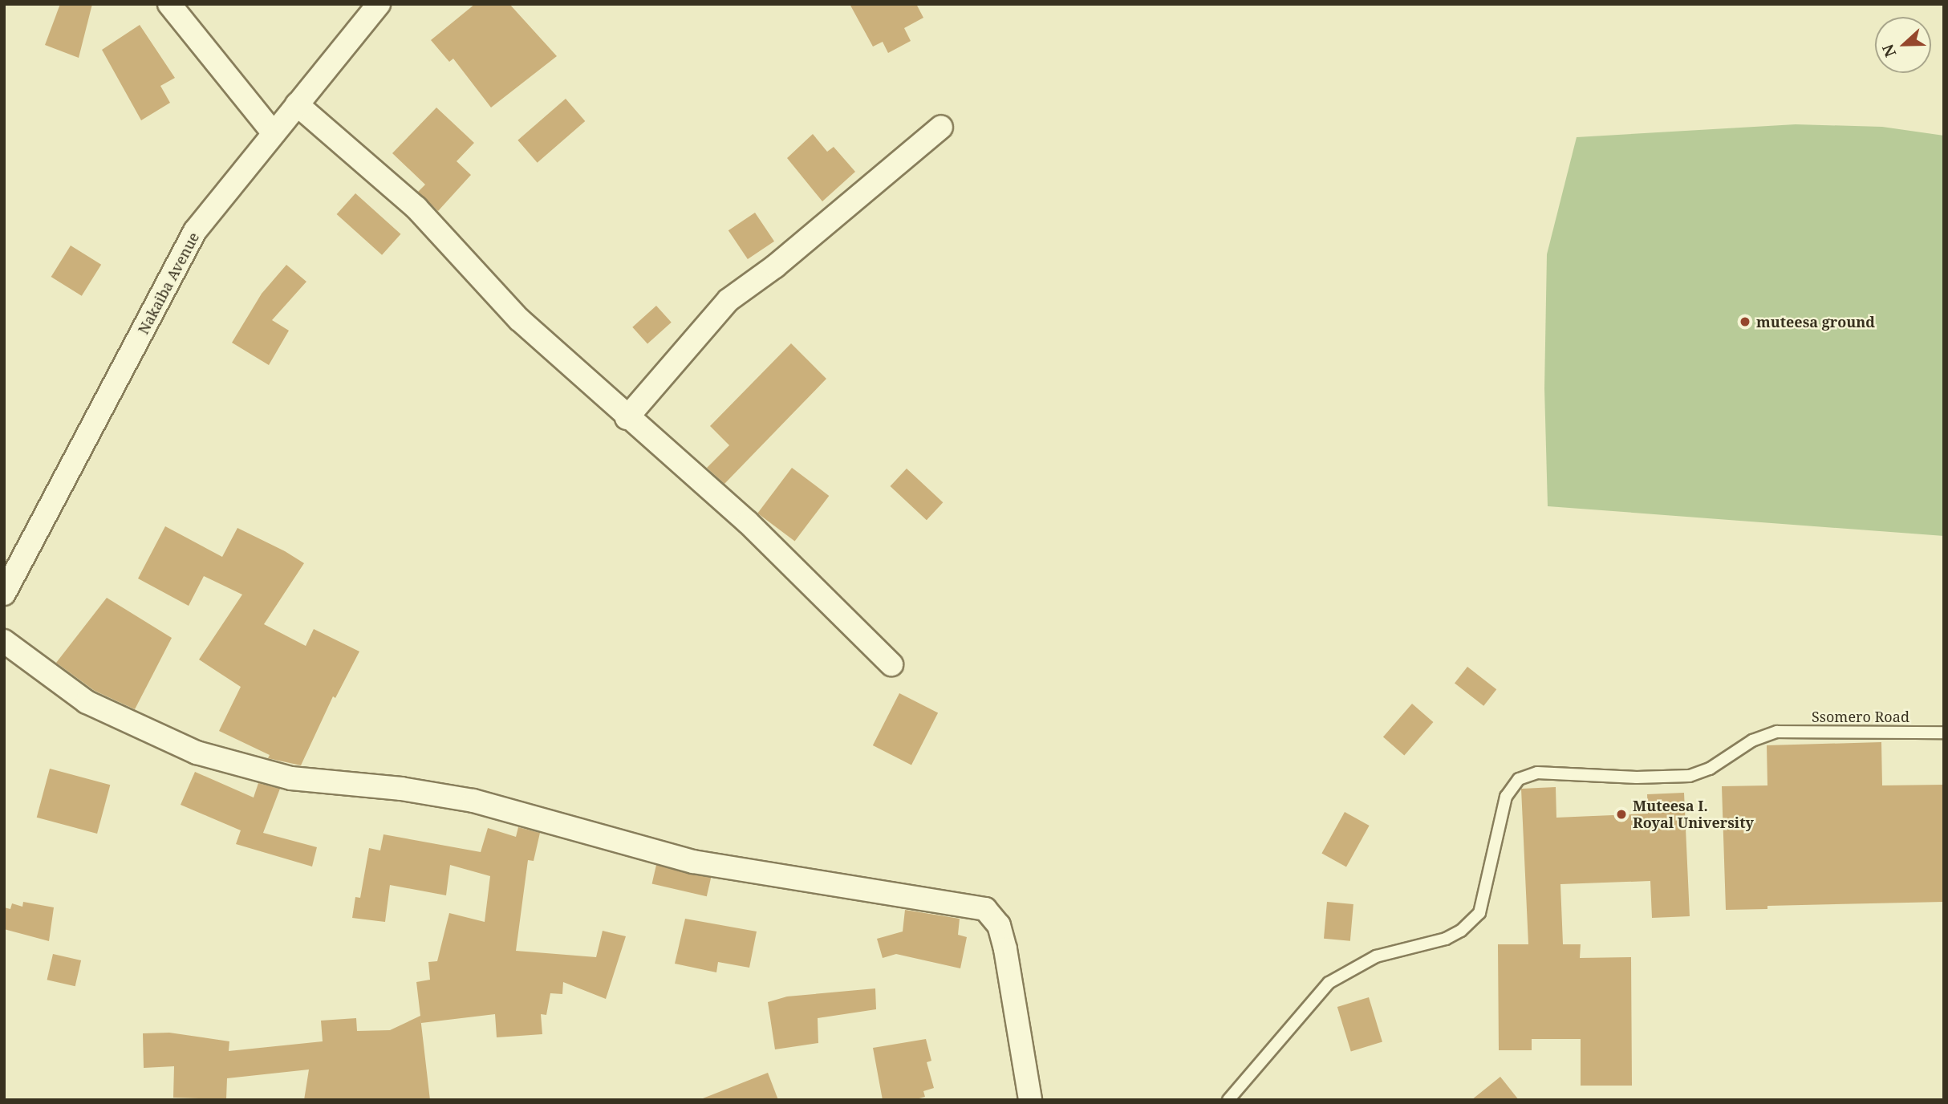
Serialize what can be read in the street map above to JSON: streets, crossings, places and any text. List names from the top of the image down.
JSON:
{
  "streets": {
    "street": ["Nakaiba Avenue"],
    "lane": ["Ssomero Road"]
  },
  "places": ["muteesa ground", "Muteesa I. Royal University"],
  "north": "left"
}
